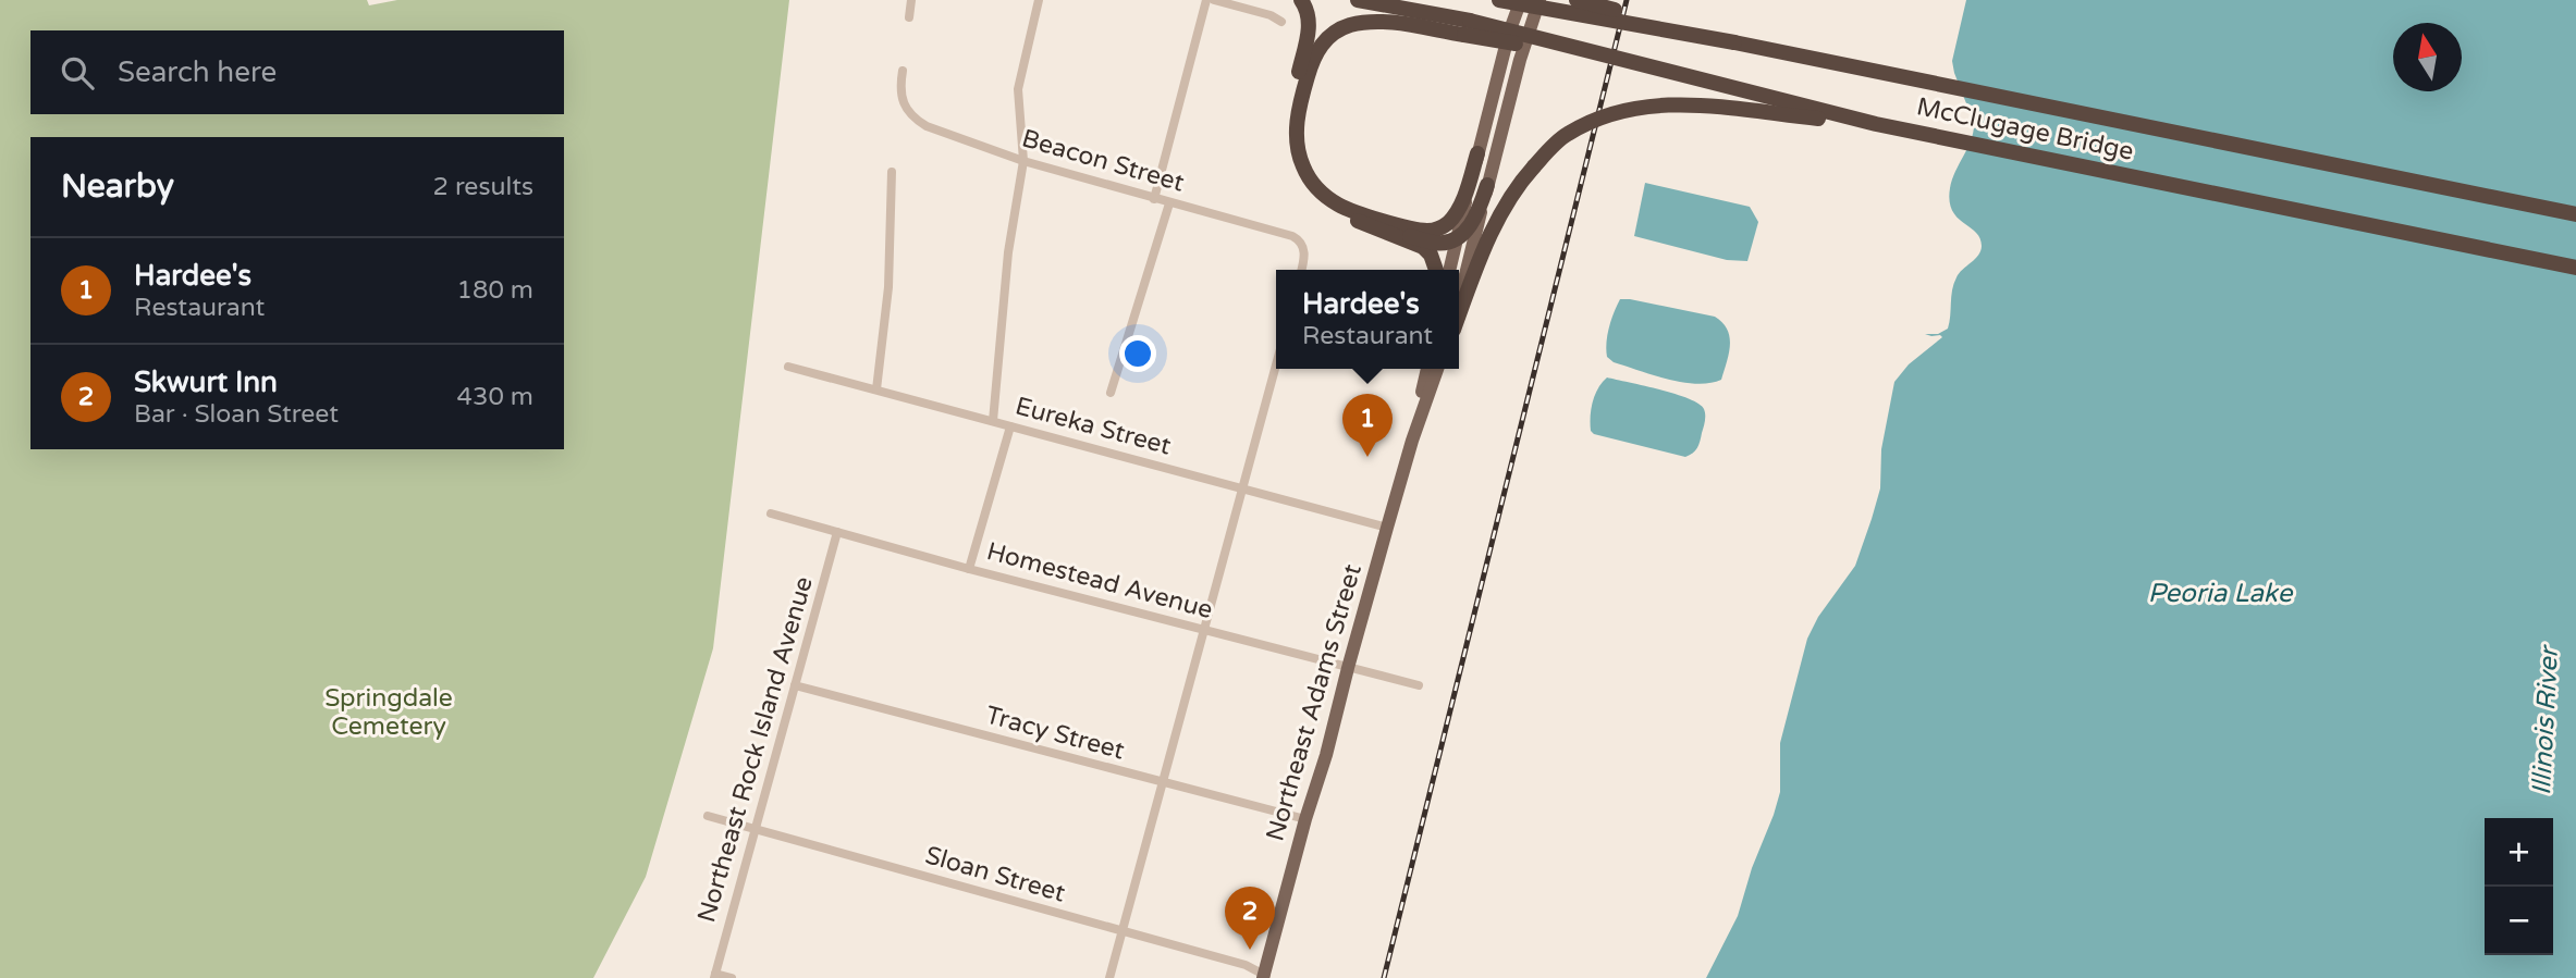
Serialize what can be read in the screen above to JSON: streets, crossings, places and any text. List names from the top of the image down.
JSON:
{
  "streets": {
    "highway": ["McClugage Bridge"],
    "main road": ["Northeast Adams Street"],
    "street": [
      "Beacon Street",
      "Eureka Street",
      "Homestead Avenue",
      "Tracy Street",
      "Northeast Rock Island Avenue",
      "Sloan Street"
    ]
  },
  "crossings": [
    ["Eureka Street", "Northeast Adams Street"],
    ["Homestead Avenue", "Northeast Adams Street"],
    ["Homestead Avenue", "Northeast Rock Island Avenue"],
    ["Northeast Adams Street", "Tracy Street"],
    ["Northeast Adams Street", "Sloan Street"],
    ["Tracy Street", "Northeast Rock Island Avenue"],
    ["Northeast Rock Island Avenue", "Sloan Street"]
  ],
  "water": ["Peoria Lake", "Illinois River"],
  "parks": ["Springdale Cemetery"],
  "north": "top",
  "page": {
    "search": "Search here",
    "heading": ["Nearby", "2 results"],
    "list": [
      {
        "mark": "1",
        "name": "Hardee's",
        "note": "Restaurant",
        "value": "180 m"
      },
      {
        "mark": "2",
        "name": "Skwurt Inn",
        "note": "Bar · Sloan Street",
        "value": "430 m"
      }
    ],
    "popup": ["Hardee's", "Restaurant"],
    "pins": ["1", "2"],
    "map_buttons": ["+", "−"]
  }
}
